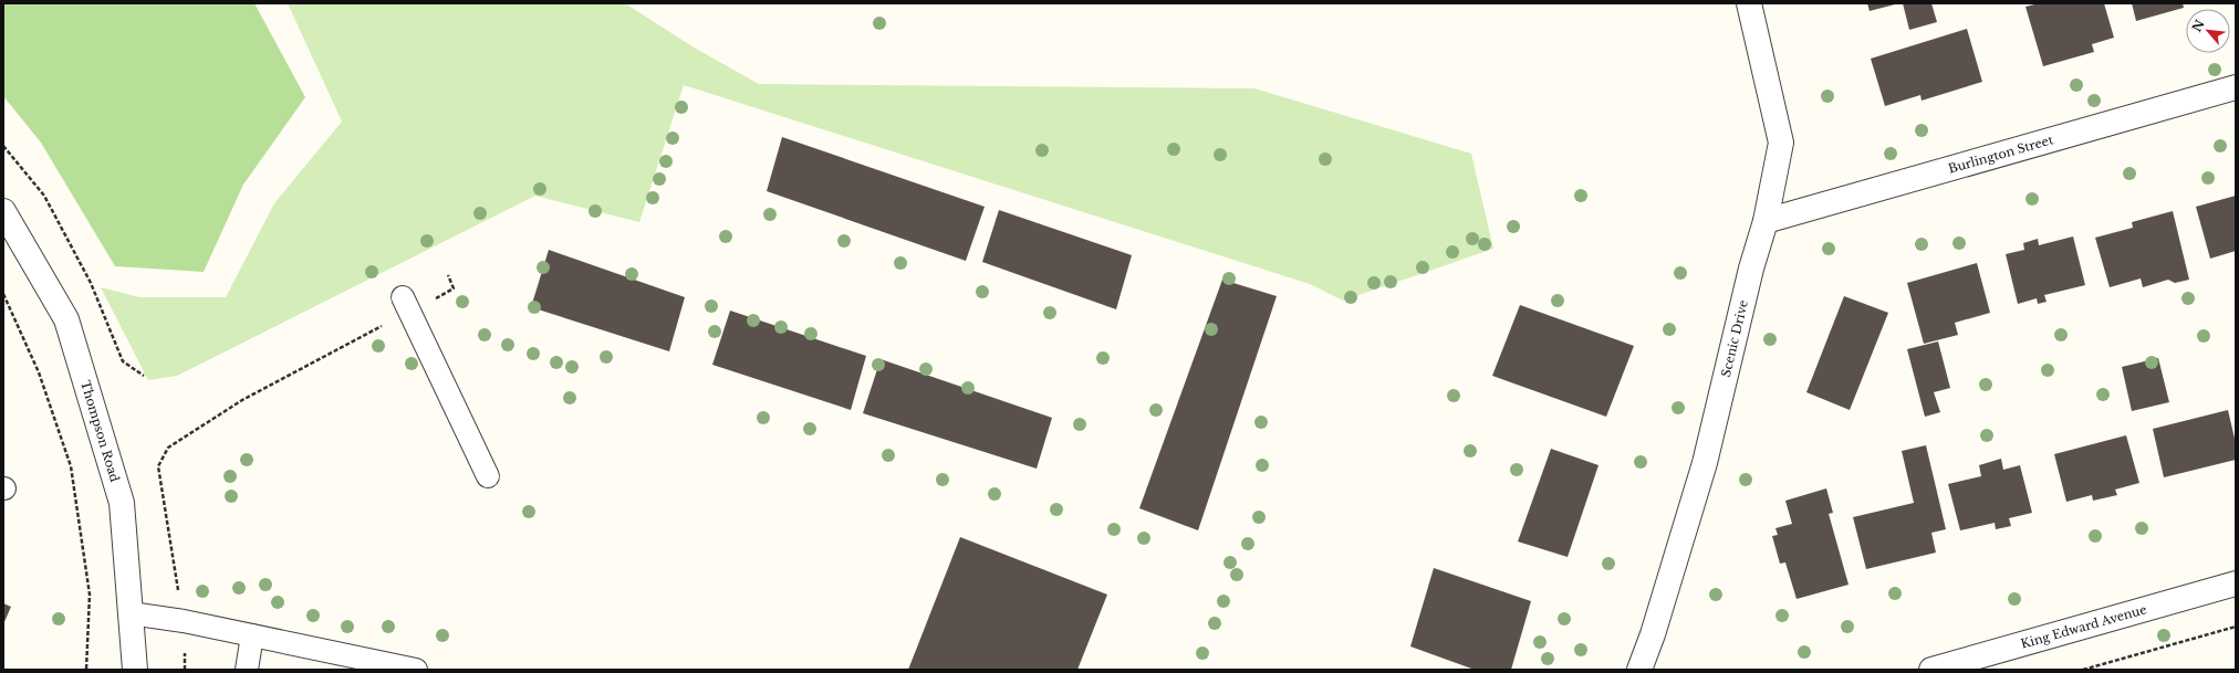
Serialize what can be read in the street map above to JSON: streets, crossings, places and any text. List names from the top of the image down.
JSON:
{
  "streets": {
    "street": [
      "Burlington Street",
      "Scenic Drive",
      "Thompson Road",
      "King Edward Avenue"
    ]
  },
  "crossings": [
    ["Burlington Street", "Scenic Drive"]
  ],
  "north": "top left"
}
